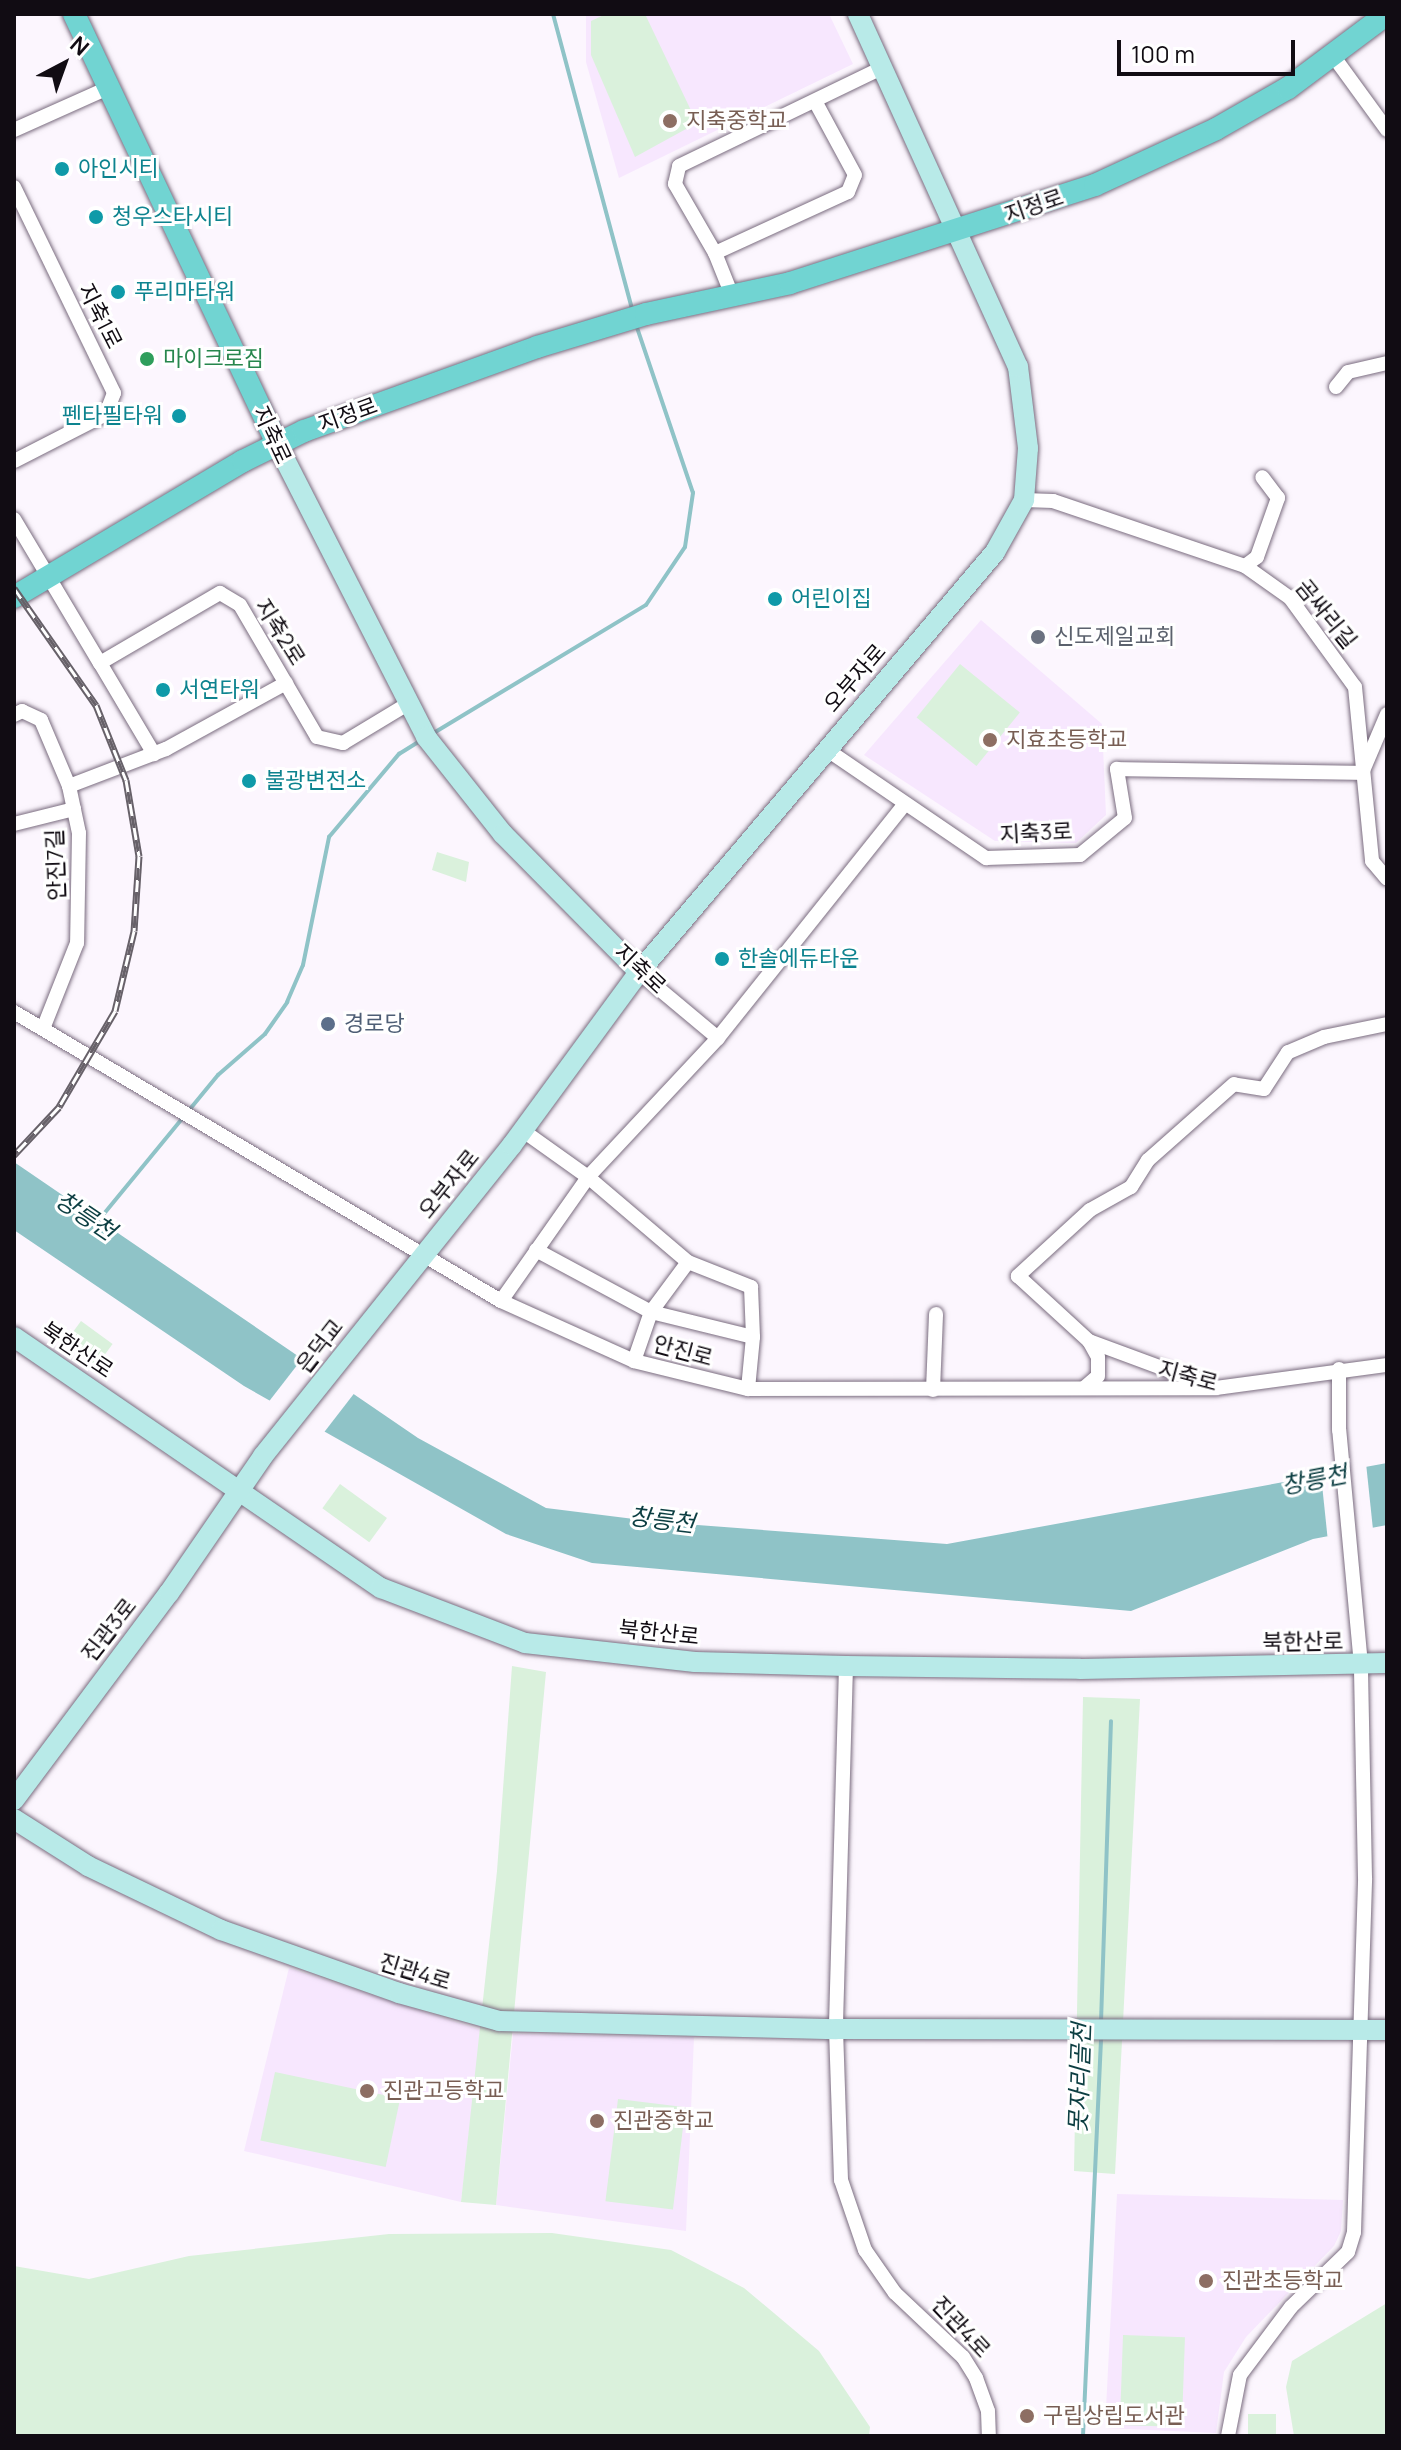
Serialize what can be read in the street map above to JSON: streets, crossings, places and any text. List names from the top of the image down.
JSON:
{
  "streets": {
    "main road": [
      "지정로",
      "지축로",
      "오부자로",
      "은덕교",
      "북한산로",
      "진관3로",
      "진관4로"
    ],
    "street": [
      "지축1로",
      "곰싸리길",
      "지축2로",
      "지축3로",
      "안진7길",
      "안진로"
    ]
  },
  "crossings": [
    ["지정로", "지축로"],
    ["지정로", "오부자로"],
    ["지축로", "지축2로"],
    ["지축로", "오부자로"],
    ["지축로", "안진로"],
    ["곰싸리길", "오부자로"],
    ["곰싸리길", "지축3로"],
    ["오부자로", "지축3로"],
    ["오부자로", "은덕교"],
    ["오부자로", "안진로"],
    ["안진7길", "안진로"],
    ["은덕교", "북한산로"],
    ["은덕교", "진관3로"],
    ["북한산로", "진관3로"]
  ],
  "water": ["창릉천", "못자리골천"],
  "places": [
    "지축중학교",
    "아인시티",
    "청우스타시티",
    "푸리마타워",
    "마이크로짐",
    "펜타필타워",
    "어린이집",
    "신도제일교회",
    "서연타워",
    "지효초등학교",
    "불광변전소",
    "한솔에듀타운",
    "경로당",
    "진관고등학교",
    "진관중학교",
    "진관초등학교",
    "구립상립도서관"
  ],
  "scale_bar": "100 m",
  "north": "top right"
}
